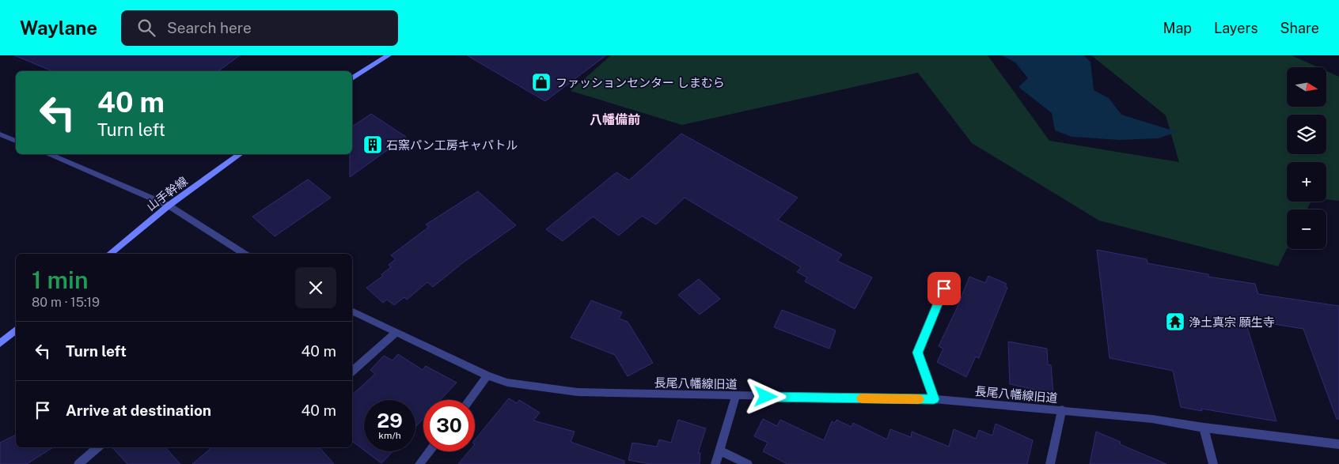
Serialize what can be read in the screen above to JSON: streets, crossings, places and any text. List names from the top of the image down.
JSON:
{
  "streets": {
    "main road": ["山手幹線"],
    "street": ["長尾八幡線旧道"]
  },
  "districts": ["八幡備前"],
  "places": {
    "shop": ["ファッションセンター しまむら"],
    "building": ["石窯パン工房キャパトル"],
    "temple": ["浄土真宗 願生寺"]
  },
  "north": "right",
  "page": {
    "header": "Waylane",
    "search": "Search here",
    "nav": ["Map", "Layers", "Share"],
    "map_buttons": ["+", "−"],
    "turn": ["40 m", "Turn left"],
    "heading": ["1 min", "80 m · 15:19"],
    "list": [
      {
        "name": "Turn left",
        "value": "40 m"
      },
      {
        "name": "Arrive at destination",
        "value": "40 m"
      }
    ],
    "speed": "29 km/h",
    "limit": "30"
  }
}
